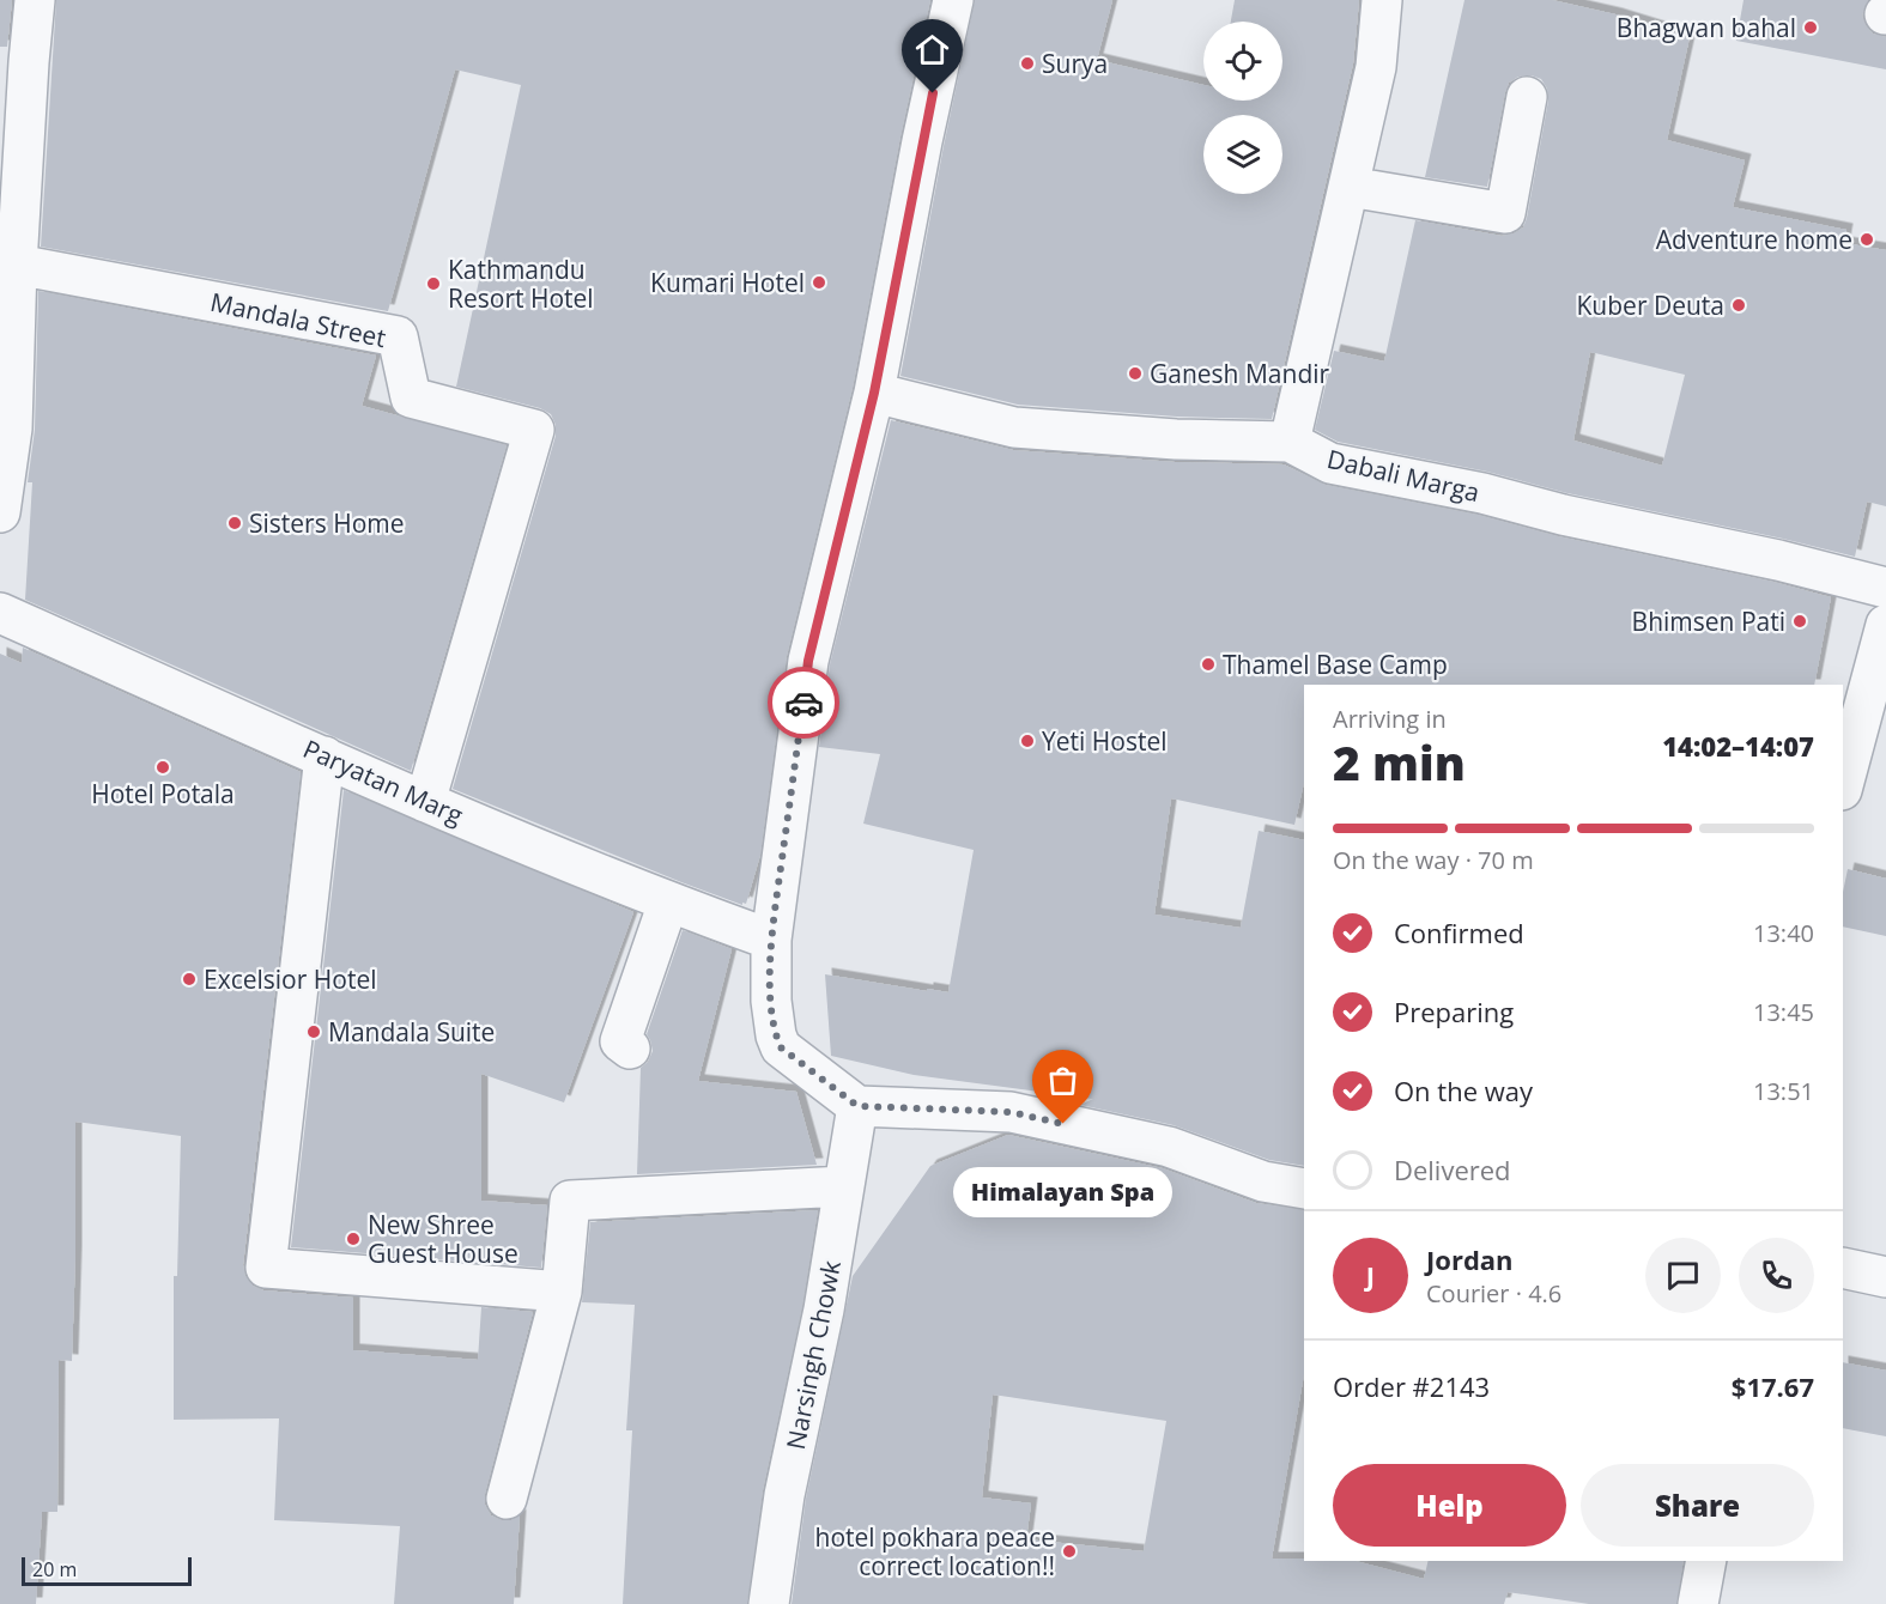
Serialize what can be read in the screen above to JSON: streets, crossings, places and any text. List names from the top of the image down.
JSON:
{
  "streets": {
    "street": [
      "Mandala Street",
      "Dabali Marga",
      "Paryatan Marg",
      "Narsingh Chowk"
    ]
  },
  "crossings": [
    ["Mandala Street", "Paryatan Marg"]
  ],
  "places": [
    "Bhagwan bahal",
    "Surya",
    "Adventure home",
    "Kumari Hotel",
    "Kathmandu Resort Hotel",
    "Kuber Deuta",
    "Ganesh Mandir",
    "Sisters Home",
    "Bhimsen Pati",
    "Thamel Base Camp",
    "Yeti Hostel",
    "Hotel Potala",
    "Excelsior Hotel",
    "Mandala Suite",
    "Himalayan Spa",
    "New Shree Guest House",
    "hotel pokhara peace correct location!!"
  ],
  "scale_bar": "20 m",
  "page": {
    "heading": ["2 min", "Arriving in", "14:02–14:07"],
    "panel": [
      "Jordan",
      "Courier · 4.6",
      "Order #2143",
      "$17.67"
    ],
    "bar": "On the way · 70 m",
    "list": [
      ["Confirmed", "13:40"],
      ["Preparing", "13:45"],
      ["On the way", "13:51"],
      "Delivered"
    ],
    "bubble": "Himalayan Spa",
    "round": "J",
    "buttons": ["Help", "Share"],
    "scale": "20 m"
  }
}
